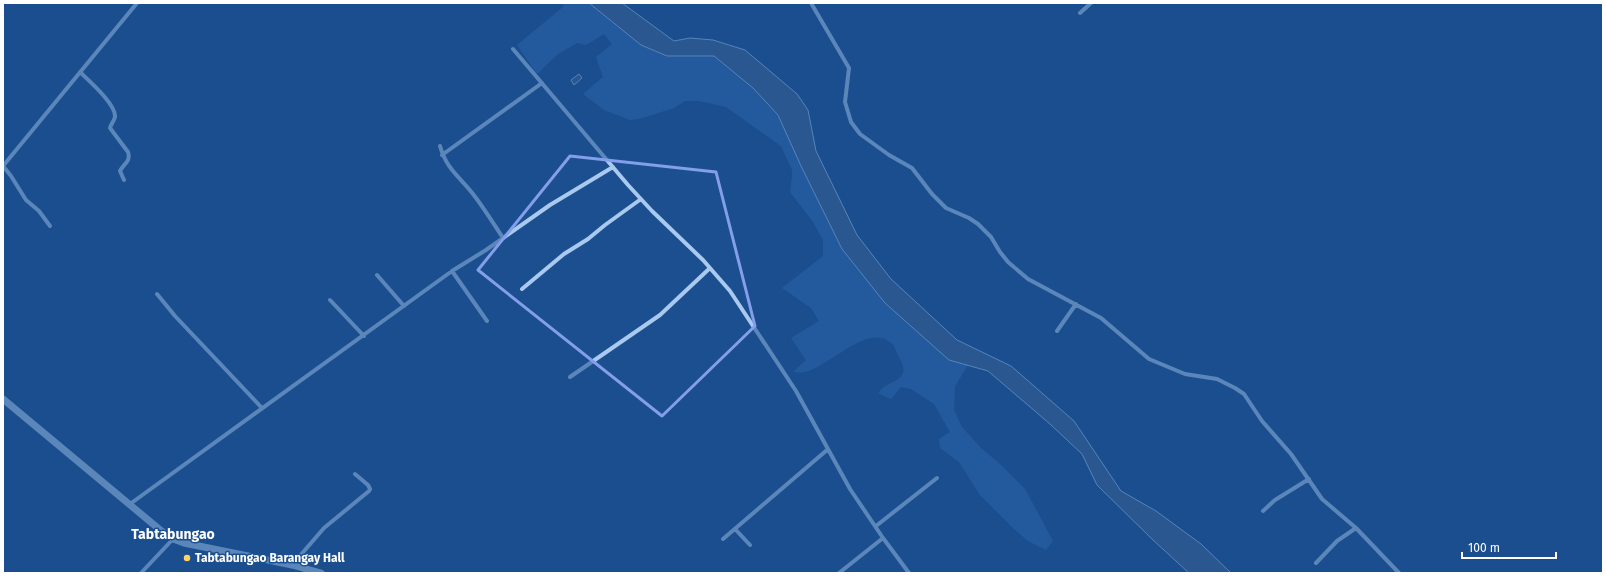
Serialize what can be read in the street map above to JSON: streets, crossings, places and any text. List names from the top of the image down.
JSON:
{
  "districts": ["Tabtabungao"],
  "places": ["Tabtabungao Barangay Hall"],
  "scale_bar": "100 m"
}
